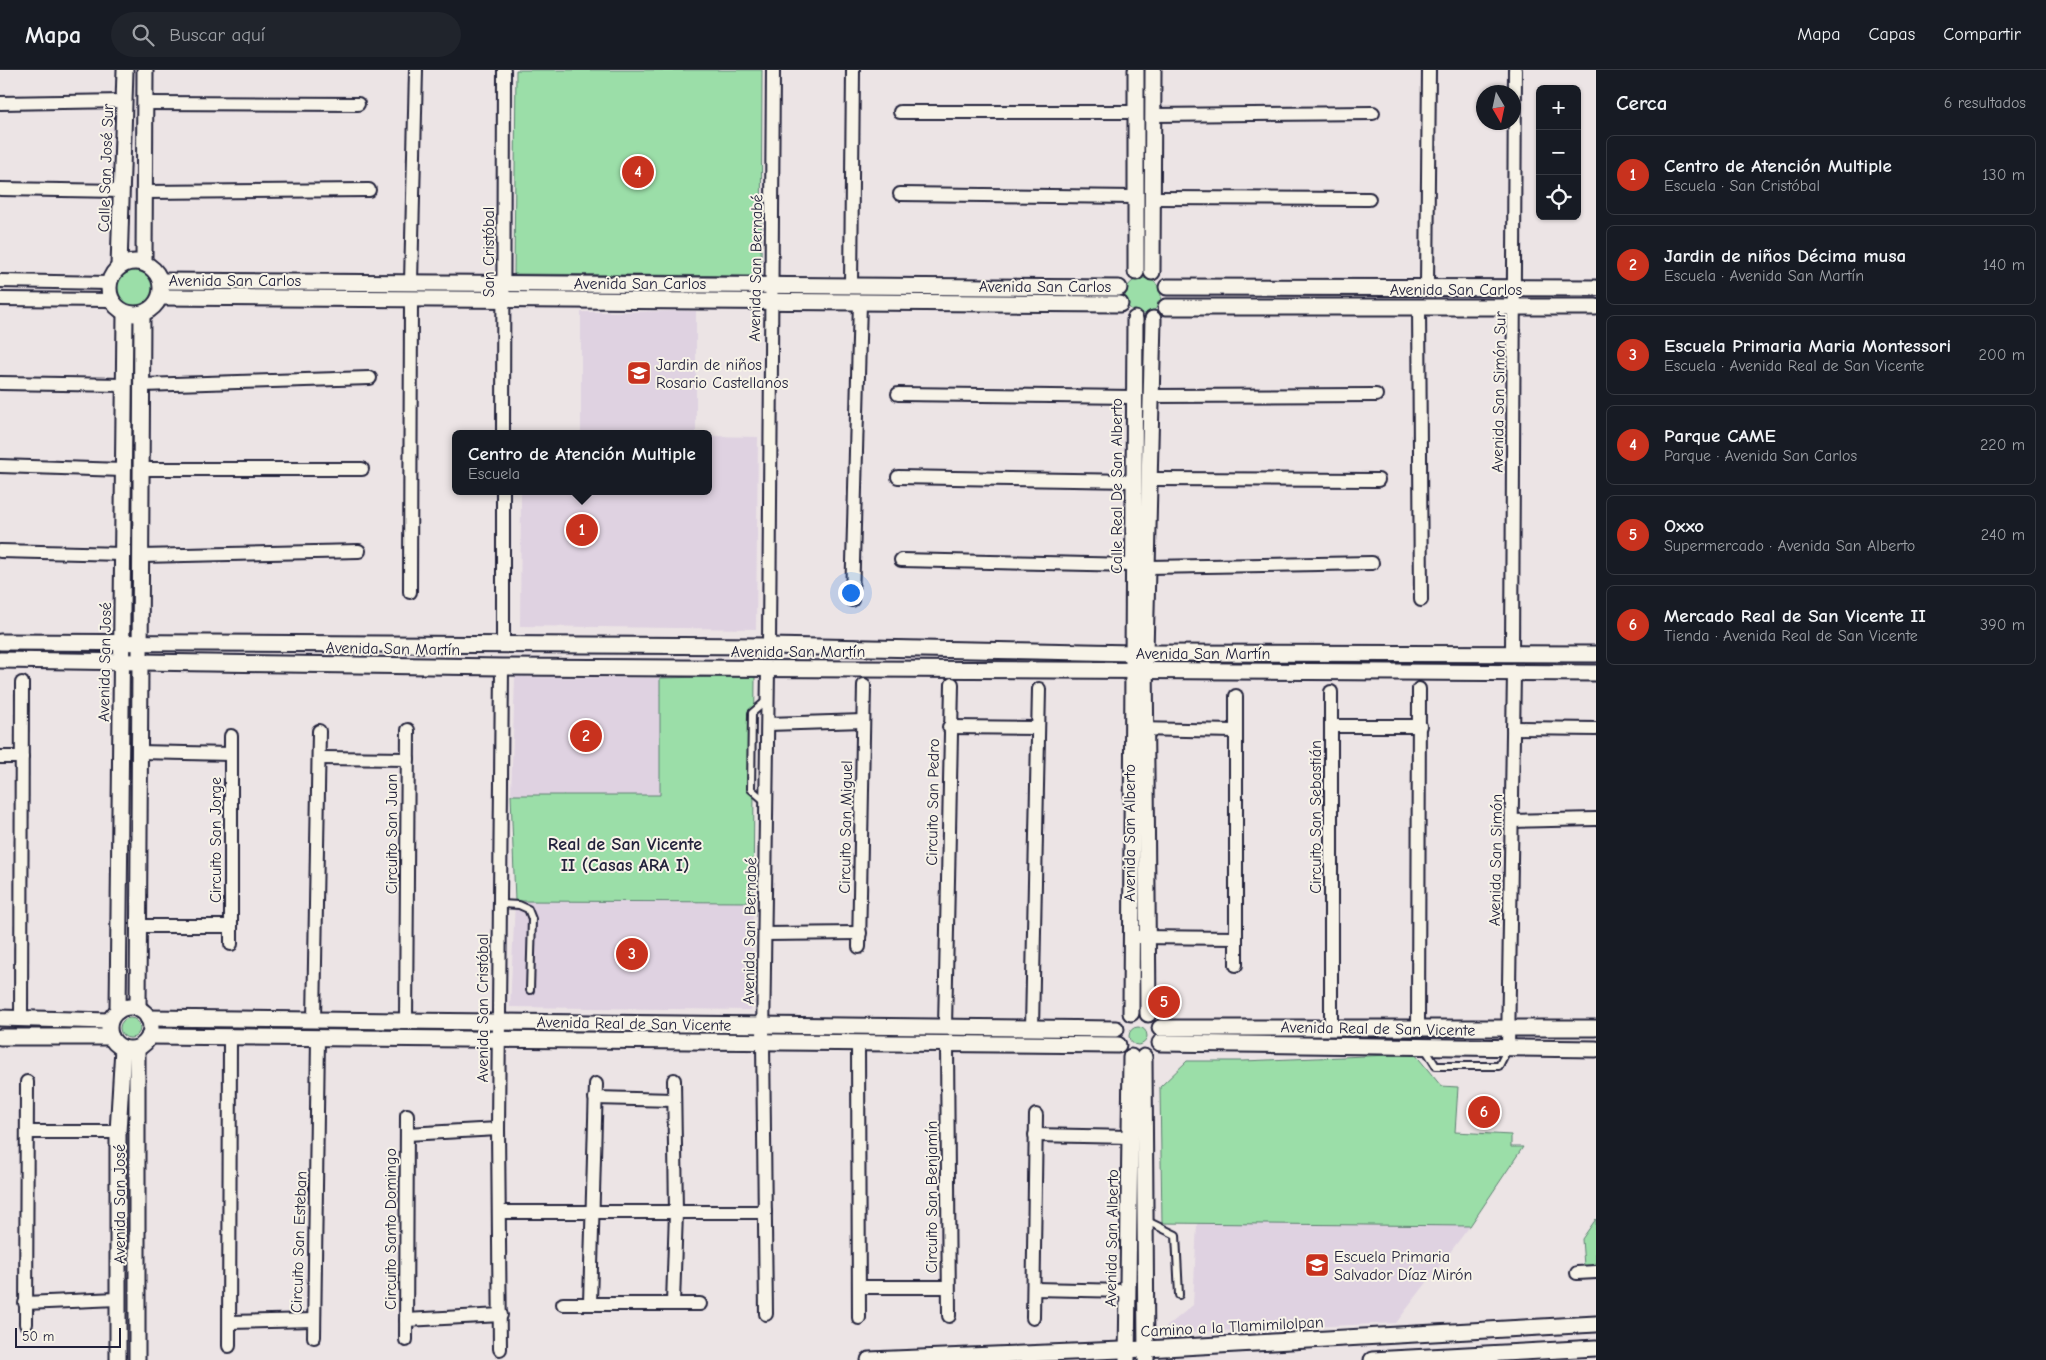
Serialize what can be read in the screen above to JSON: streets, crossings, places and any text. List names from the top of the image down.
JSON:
{
  "streets": {
    "street": [
      "Calle San José Sur",
      "San Cristóbal",
      "Avenida San Bernabé",
      "Avenida San Carlos",
      "Avenida San Simón Sur",
      "Calle Real De San Alberto",
      "Avenida San Martín",
      "Avenida San José",
      "Circuito San Pedro",
      "Circuito San Sebastián",
      "Circuito San Miguel",
      "Avenida San Alberto",
      "Circuito San Juan",
      "Circuito San Jorge",
      "Avenida San Simón",
      "Avenida San Cristóbal",
      "Avenida Real de San Vicente",
      "Circuito San Benjamín",
      "Circuito Santo Domingo",
      "Circuito San Esteban",
      "Camino a la Tlamimilolpan"
    ]
  },
  "crossings": [
    ["Calle San José Sur", "Avenida San Carlos"],
    ["Calle San José Sur", "Avenida San José"],
    ["San Cristóbal", "Avenida San Carlos"],
    ["Avenida San Bernabé", "Avenida San Carlos"],
    ["Avenida San Bernabé", "Avenida San Martín"],
    ["Avenida San Bernabé", "Avenida Real de San Vicente"],
    ["Avenida San Carlos", "Avenida San Simón Sur"],
    ["Avenida San Carlos", "Calle Real De San Alberto"],
    ["Avenida San Carlos", "Avenida San José"],
    ["Avenida San Simón Sur", "Avenida San Martín"],
    ["Calle Real De San Alberto", "Avenida San Martín"],
    ["Calle Real De San Alberto", "Avenida San Alberto"],
    ["Avenida San Martín", "Avenida San José"],
    ["Avenida San Martín", "Avenida San Alberto"],
    ["Avenida San Martín", "Avenida San Simón"],
    ["Avenida San Martín", "Avenida San Cristóbal"],
    ["Avenida San José", "Avenida Real de San Vicente"],
    ["Circuito San Pedro", "Avenida Real de San Vicente"],
    ["Circuito San Sebastián", "Avenida Real de San Vicente"],
    ["Avenida San Alberto", "Avenida Real de San Vicente"],
    ["Avenida San Alberto", "Camino a la Tlamimilolpan"],
    ["Circuito San Juan", "Avenida Real de San Vicente"],
    ["Avenida San Simón", "Avenida Real de San Vicente"],
    ["Avenida San Cristóbal", "Avenida Real de San Vicente"],
    ["Avenida San Cristóbal", "Circuito Santo Domingo"],
    ["Avenida Real de San Vicente", "Circuito San Benjamín"],
    ["Avenida Real de San Vicente", "Circuito San Esteban"]
  ],
  "districts": ["Real de San Vicente II (Casas ARA I)"],
  "places": {
    "school or university": ["Jardin de niños Rosario Castellanos", "Escuela Primaria Salvador Díaz Mirón"]
  },
  "scale_bar": "50 m",
  "north": "bottom",
  "page": {
    "header": "Mapa",
    "search": "Buscar aquí",
    "nav": ["Mapa", "Capas", "Compartir"],
    "heading": ["Cerca", "6 resultados"],
    "map_buttons": ["+", "−"],
    "list": [
      {
        "mark": "1",
        "name": "Centro de Atención Multiple",
        "note": "Escuela · San Cristóbal",
        "value": "130 m"
      },
      {
        "mark": "2",
        "name": "Jardin de niños Décima musa",
        "note": "Escuela · Avenida San Martín",
        "value": "140 m"
      },
      {
        "mark": "3",
        "name": "Escuela Primaria Maria Montessori",
        "note": "Escuela · Avenida Real de San Vicente",
        "value": "200 m"
      },
      {
        "mark": "4",
        "name": "Parque CAME",
        "note": "Parque · Avenida San Carlos",
        "value": "220 m"
      },
      {
        "mark": "5",
        "name": "Oxxo",
        "note": "Supermercado · Avenida San Alberto",
        "value": "240 m"
      },
      {
        "mark": "6",
        "name": "Mercado Real de San Vicente II",
        "note": "Tienda · Avenida Real de San Vicente",
        "value": "390 m"
      }
    ],
    "pins": [
      "4",
      "1",
      "2",
      "3",
      "5",
      "6"
    ],
    "popup": ["Centro de Atención Multiple", "Escuela"],
    "scale": "50 m"
  }
}
